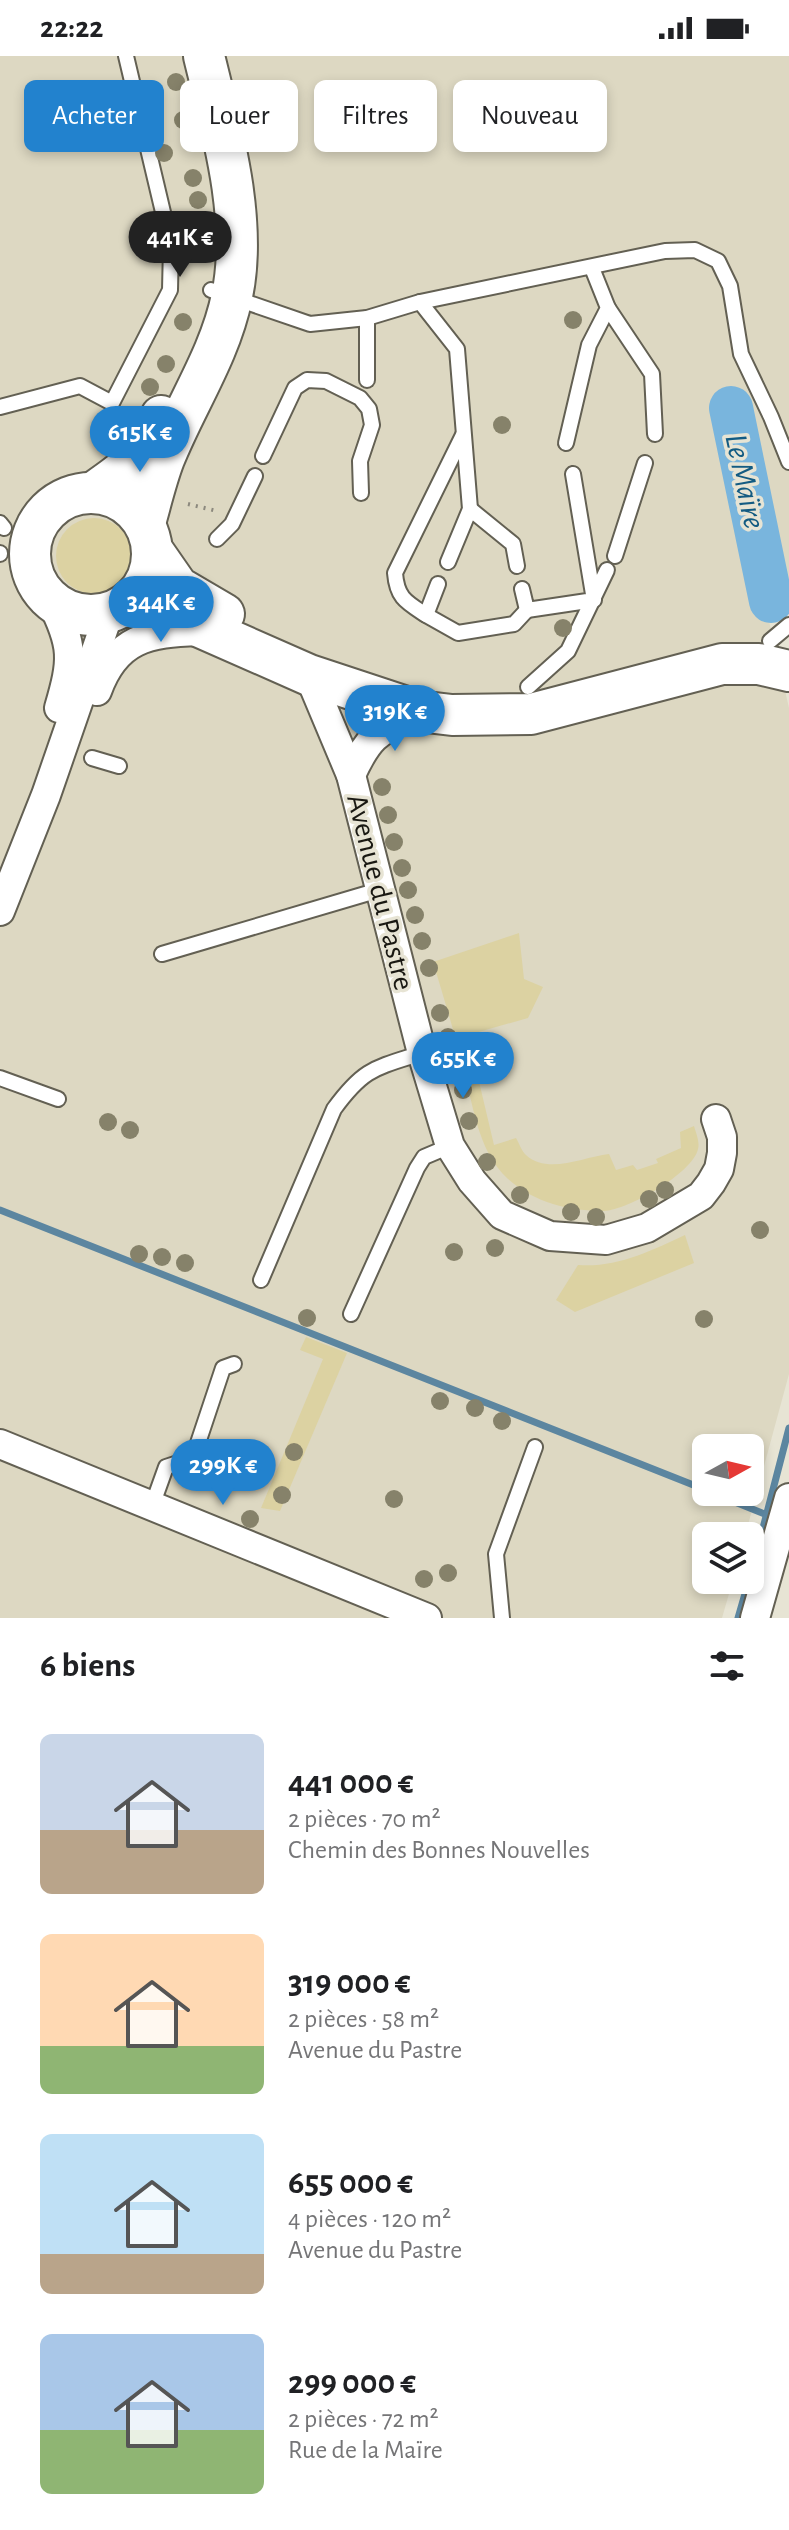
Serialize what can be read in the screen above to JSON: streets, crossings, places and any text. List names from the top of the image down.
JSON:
{
  "streets": {
    "street": ["Avenue du Pastre"]
  },
  "water": ["Le Maïre"],
  "north": "right",
  "page": {
    "status": "22:22",
    "chip": [
      "Acheter",
      "Louer",
      "Filtres",
      "Nouveau"
    ],
    "price": [
      "441K €",
      "615K €",
      "344K €",
      "319K €",
      "655K €",
      "299K €"
    ],
    "heading": "6 biens",
    "list": [
      {
        "name": "441 000 €",
        "note": "2 pièces · 70 m² · Chemin des Bonnes Nouvelles"
      },
      {
        "name": "319 000 €",
        "note": "2 pièces · 58 m² · Avenue du Pastre"
      },
      {
        "name": "655 000 €",
        "note": "4 pièces · 120 m² · Avenue du Pastre"
      },
      {
        "name": "299 000 €",
        "note": "2 pièces · 72 m² · Rue de la Maïre"
      }
    ]
  }
}
